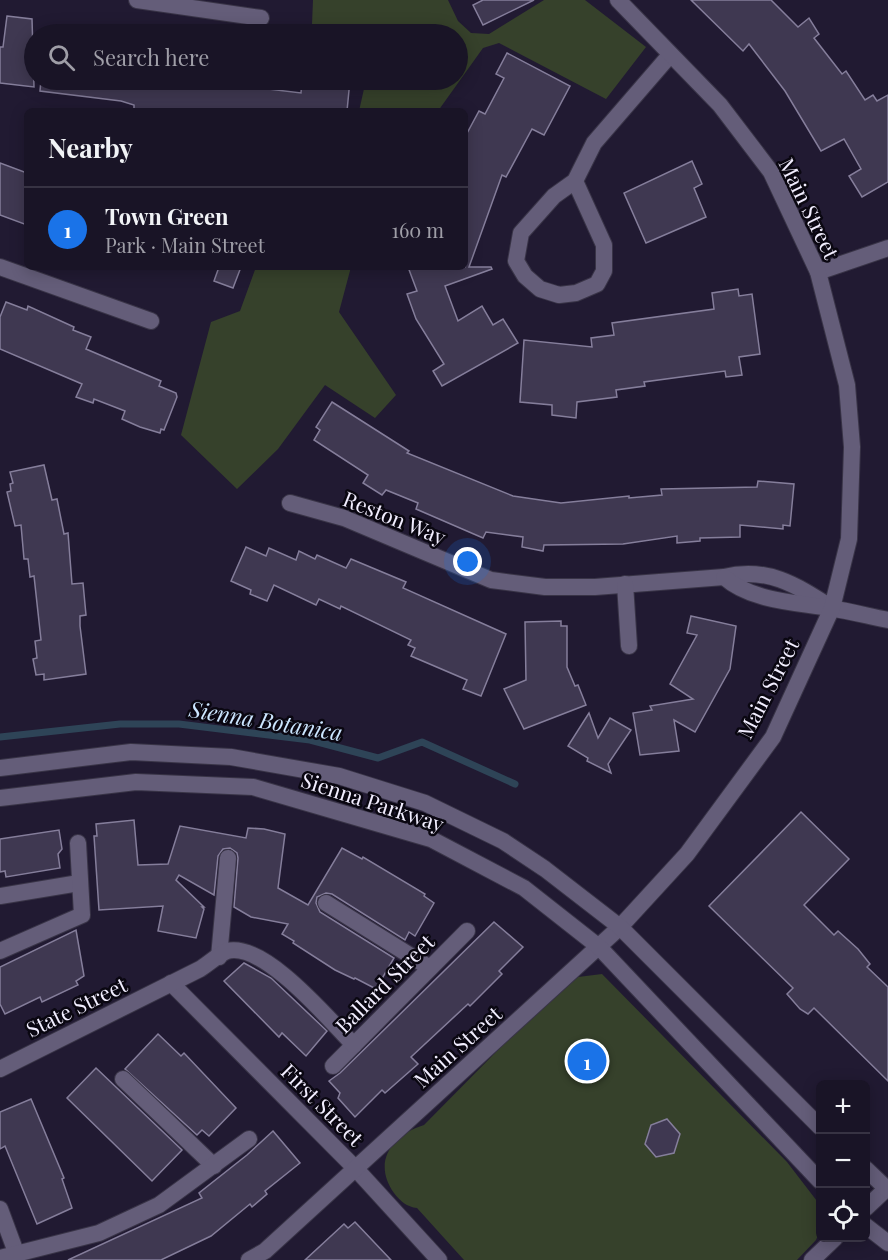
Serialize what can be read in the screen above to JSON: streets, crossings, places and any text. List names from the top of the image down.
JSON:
{
  "streets": {
    "street": [
      "Main Street",
      "Reston Way",
      "Sienna Parkway",
      "Ballard Street",
      "State Street",
      "First Street"
    ]
  },
  "crossings": [
    ["Main Street", "Reston Way"],
    ["Main Street", "Sienna Parkway"],
    ["Main Street", "First Street"],
    ["Ballard Street", "State Street"],
    ["State Street", "First Street"]
  ],
  "water": ["Sienna Botanica"],
  "page": {
    "search": "Search here",
    "heading": "Nearby",
    "list": [
      {
        "mark": "1",
        "name": "Town Green",
        "note": "Park · Main Street",
        "value": "160 m"
      }
    ],
    "pins": "1",
    "map_buttons": ["+", "−"]
  }
}
